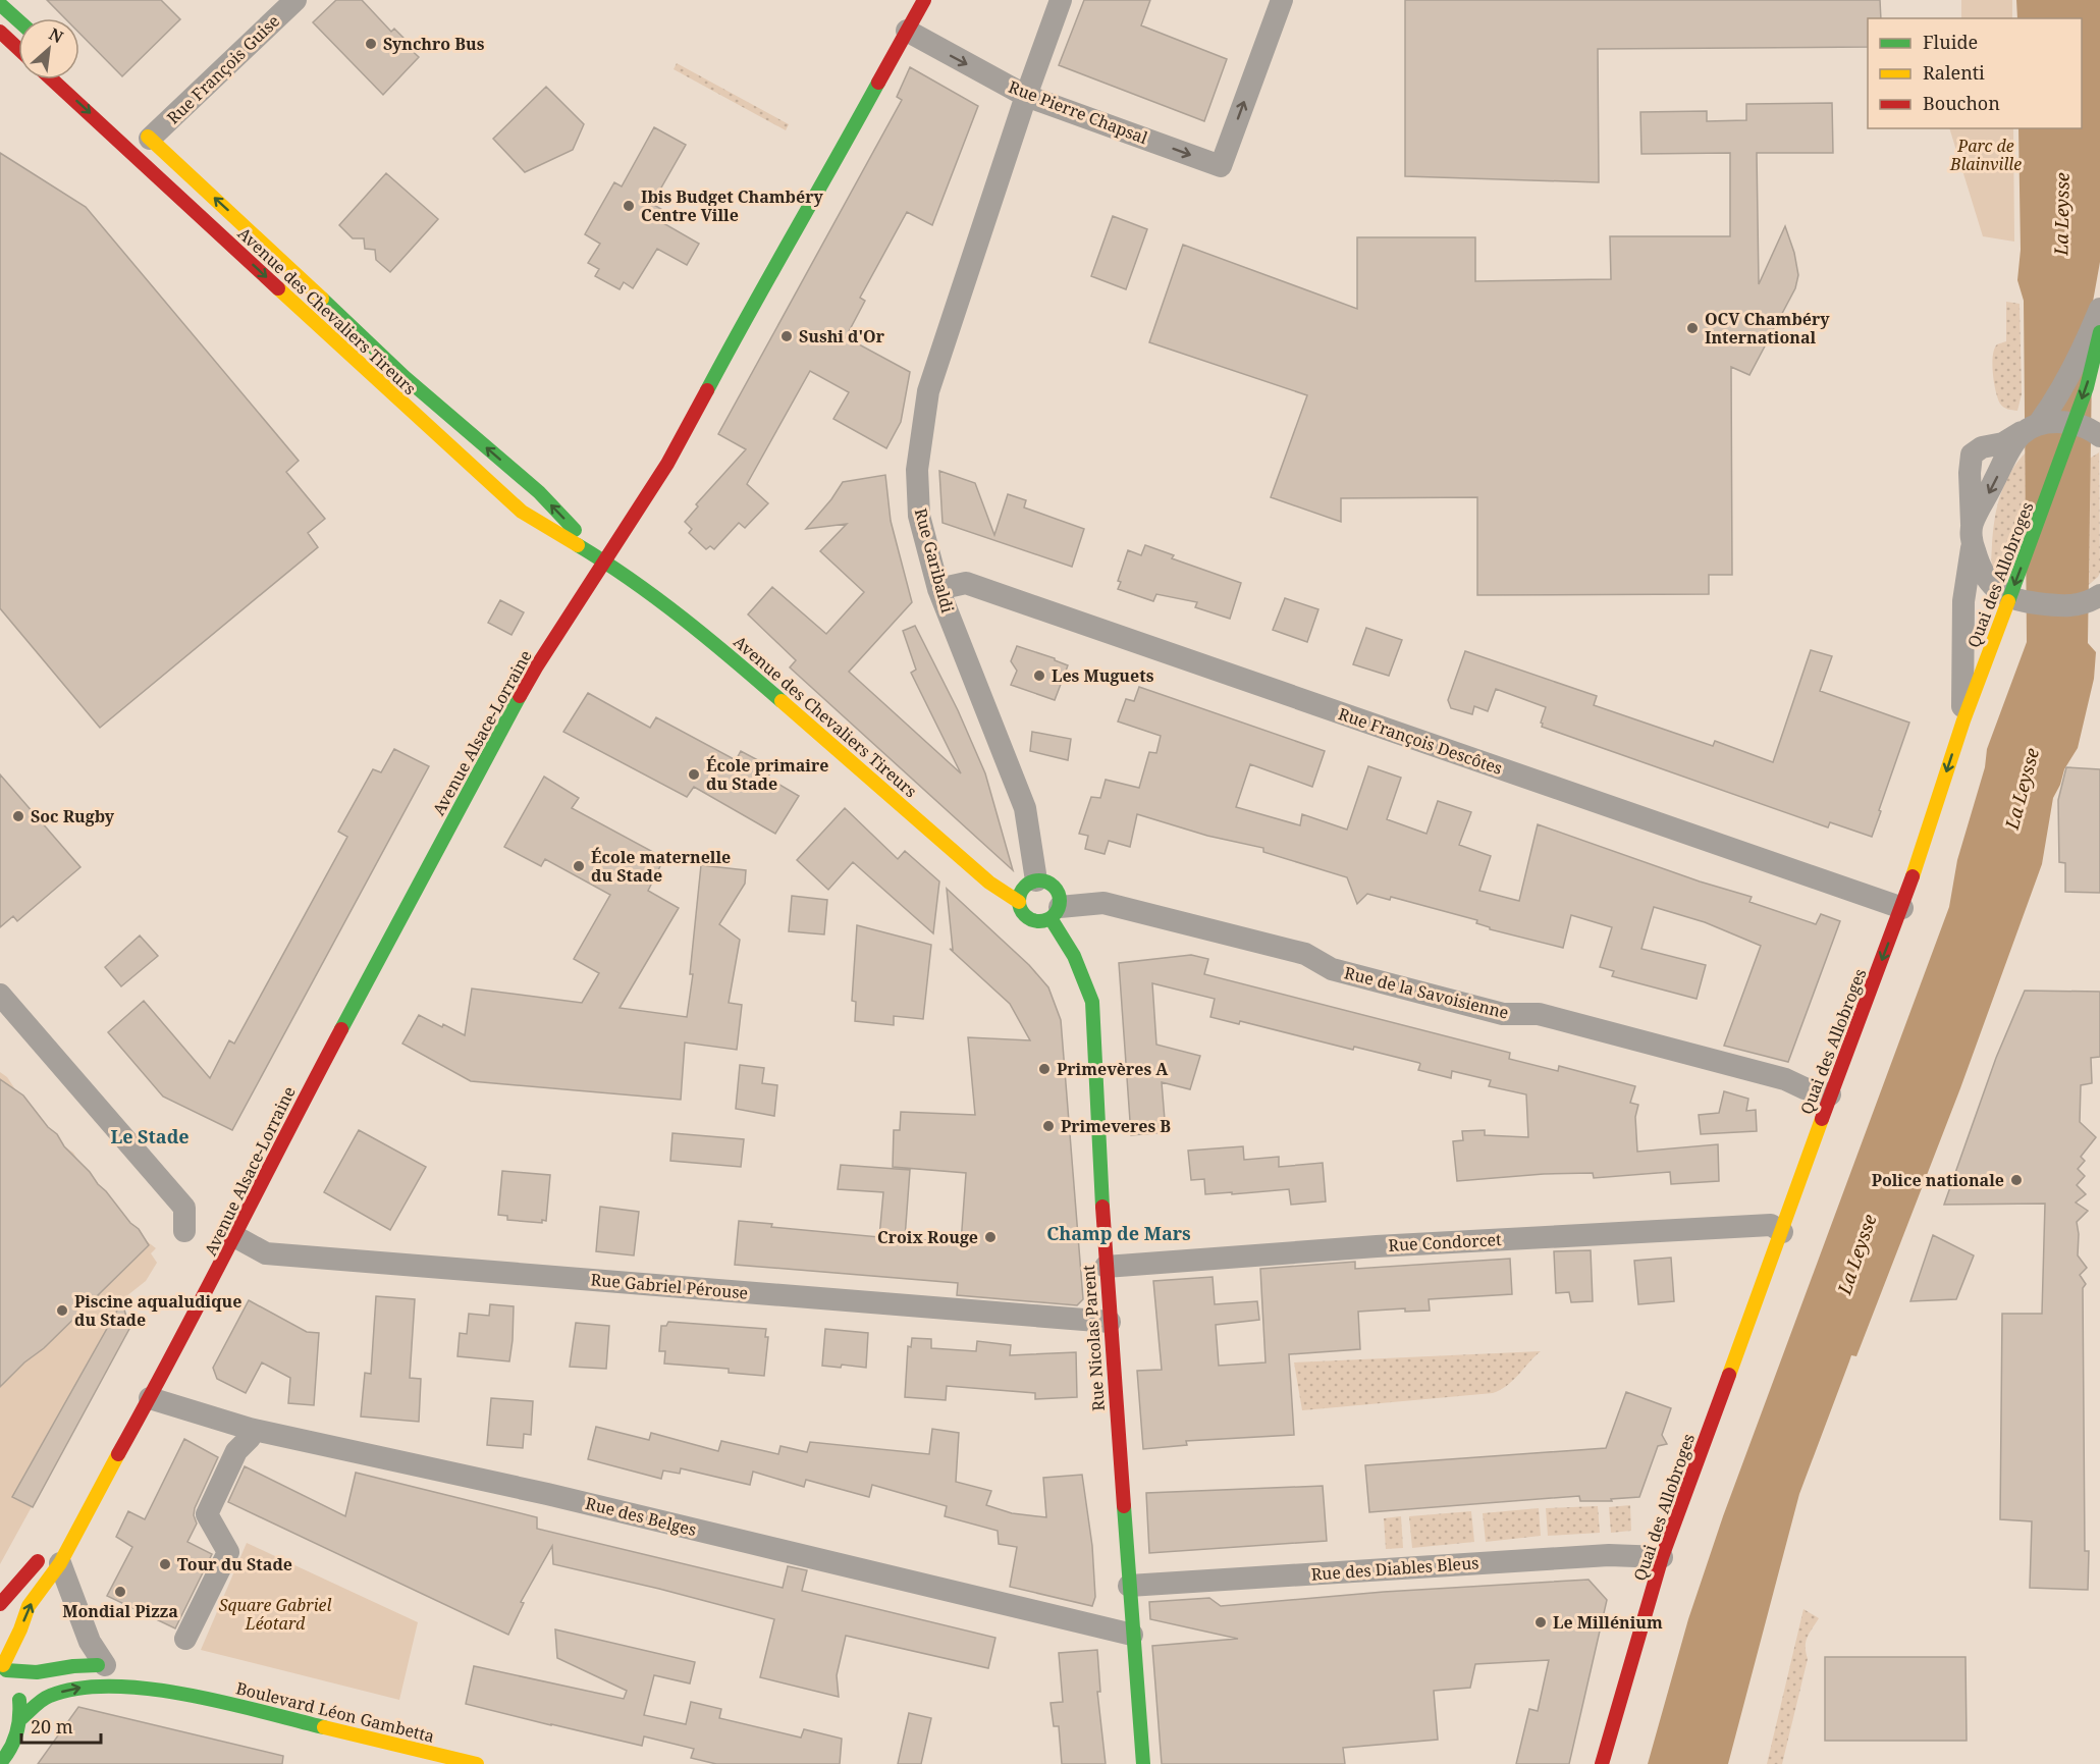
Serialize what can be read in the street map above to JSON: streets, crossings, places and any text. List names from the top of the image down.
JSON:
{
  "streets": {
    "main road": [
      "Avenue des Chevaliers Tireurs",
      "Quai des Allobroges",
      "Avenue Alsace-Lorraine",
      "Rue Nicolas Parent",
      "Boulevard Léon Gambetta"
    ],
    "street": [
      "Rue François Guise",
      "Rue Pierre Chapsal",
      "Rue Garibaldi",
      "Rue François Descôtes",
      "Rue de la Savoisienne",
      "Rue Condorcet",
      "Rue Gabriel Pérouse",
      "Rue des Belges",
      "Rue des Diables Bleus"
    ]
  },
  "crossings": [
    ["Rue François Guise", "Avenue des Chevaliers Tireurs"],
    ["Rue Pierre Chapsal", "Rue Garibaldi"],
    ["Rue Pierre Chapsal", "Avenue Alsace-Lorraine"],
    ["Avenue des Chevaliers Tireurs", "Rue Garibaldi"],
    ["Avenue des Chevaliers Tireurs", "Avenue Alsace-Lorraine"],
    ["Avenue des Chevaliers Tireurs", "Rue de la Savoisienne"],
    ["Avenue des Chevaliers Tireurs", "Rue Nicolas Parent"],
    ["Rue Garibaldi", "Rue François Descôtes"],
    ["Rue Garibaldi", "Rue de la Savoisienne"],
    ["Rue Garibaldi", "Rue Nicolas Parent"],
    ["Quai des Allobroges", "Rue François Descôtes"],
    ["Quai des Allobroges", "Rue de la Savoisienne"],
    ["Quai des Allobroges", "Rue Condorcet"],
    ["Quai des Allobroges", "Rue des Diables Bleus"],
    ["Avenue Alsace-Lorraine", "Rue Gabriel Pérouse"],
    ["Avenue Alsace-Lorraine", "Rue des Belges"],
    ["Rue de la Savoisienne", "Rue Nicolas Parent"],
    ["Rue Condorcet", "Rue Nicolas Parent"],
    ["Rue Gabriel Pérouse", "Rue Nicolas Parent"],
    ["Rue Nicolas Parent", "Rue des Belges"],
    ["Rue Nicolas Parent", "Rue des Diables Bleus"]
  ],
  "one_way": ["Quai des Allobroges"],
  "districts": ["Le Stade", "Champ de Mars"],
  "water": ["La Leysse"],
  "parks": ["Parc de Blainville", "Square Gabriel Léotard"],
  "places": [
    "Synchro Bus",
    "Ibis Budget Chambéry Centre Ville",
    "OCV Chambéry International",
    "Sushi d'Or",
    "Les Muguets",
    "École primaire du Stade",
    "Soc Rugby",
    "École maternelle du Stade",
    "Primevères A",
    "Primeveres B",
    "Police nationale",
    "Croix Rouge",
    "Piscine aqualudique du Stade",
    "Tour du Stade",
    "Mondial Pizza",
    "Le Millénium"
  ],
  "legend": ["Fluide", "Ralenti", "Bouchon"],
  "scale_bar": "20 m",
  "north": "top right"
}
